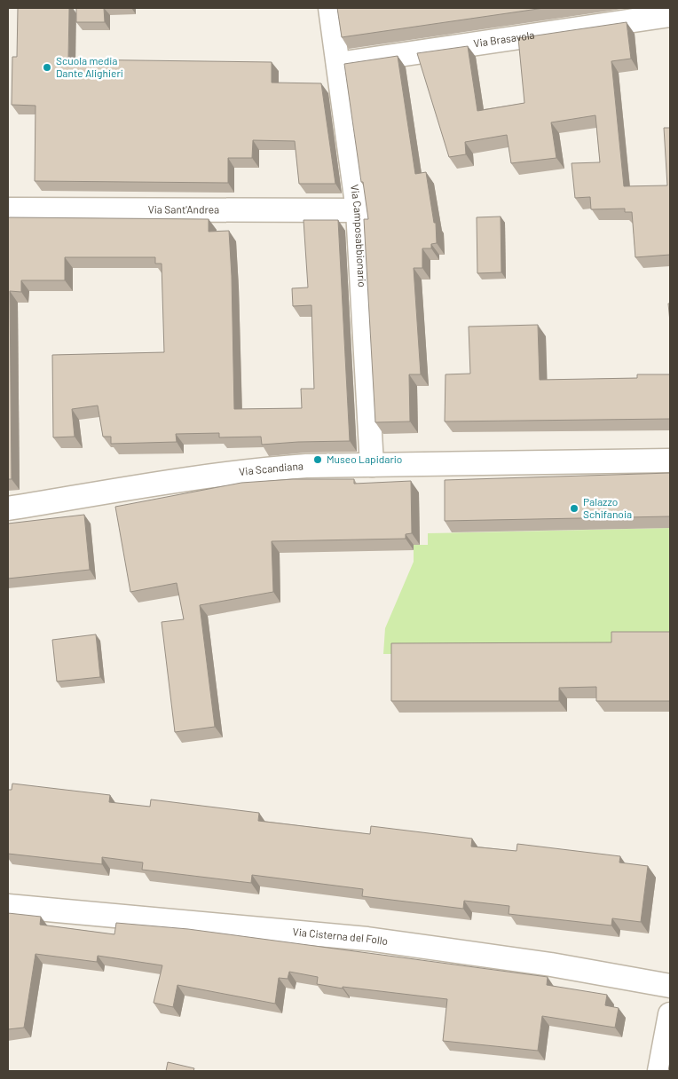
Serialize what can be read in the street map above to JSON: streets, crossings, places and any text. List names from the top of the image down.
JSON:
{
  "streets": {
    "street": [
      "Via Brasavola",
      "Via Sant'Andrea",
      "Via Camposabbionario",
      "Via Scandiana",
      "Via Cisterna del Follo"
    ]
  },
  "crossings": [
    ["Via Brasavola", "Via Camposabbionario"],
    ["Via Sant'Andrea", "Via Camposabbionario"],
    ["Via Camposabbionario", "Via Scandiana"]
  ],
  "places": ["Scuola media Dante Alighieri", "Museo Lapidario", "Palazzo Schifanoia"]
}
